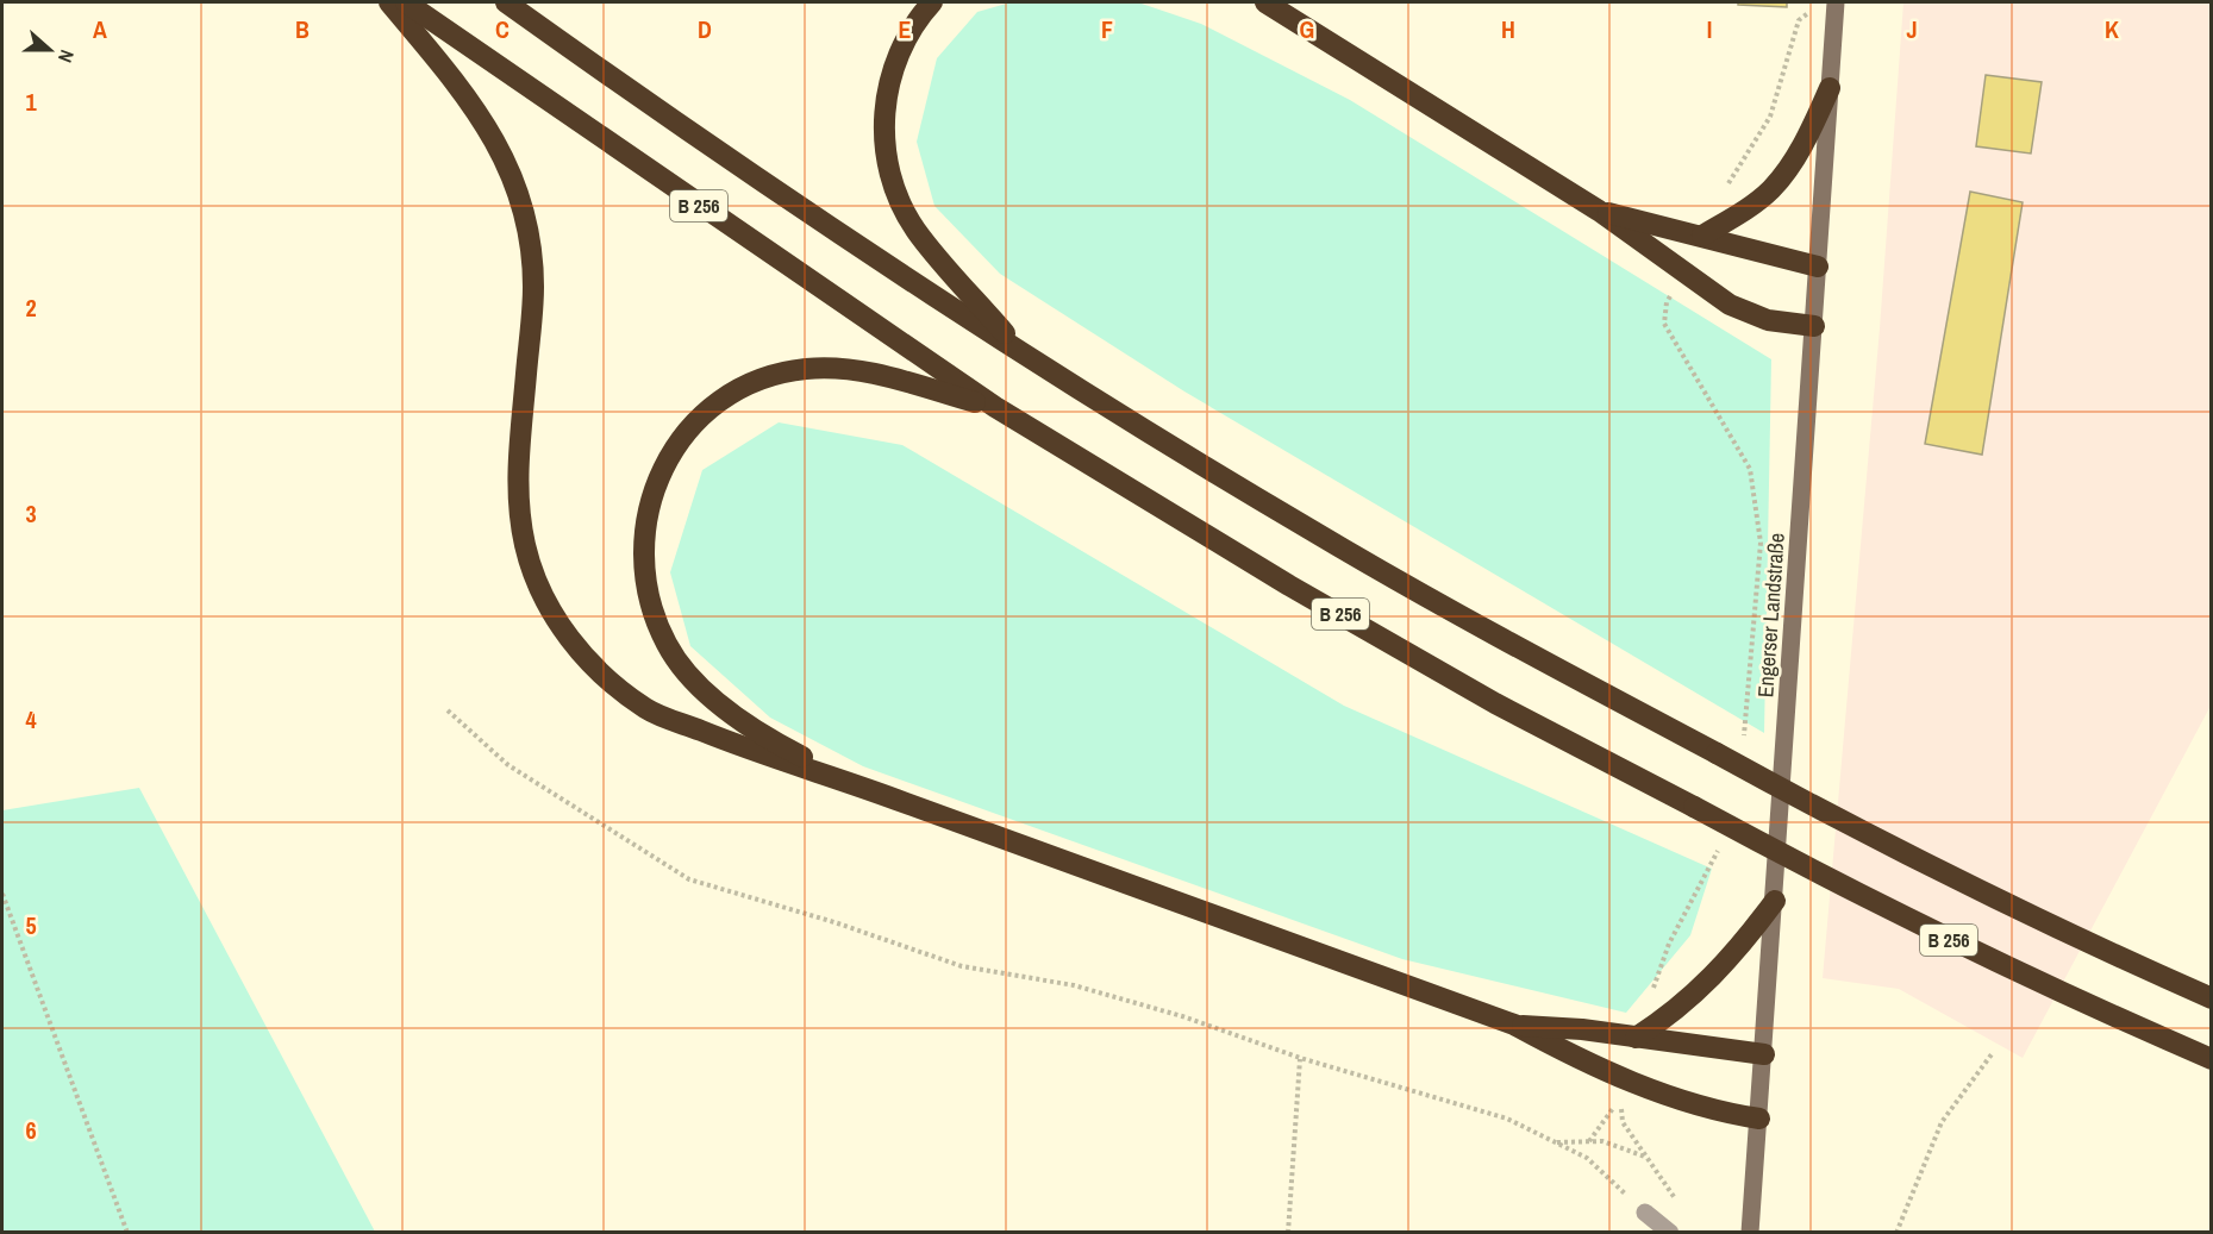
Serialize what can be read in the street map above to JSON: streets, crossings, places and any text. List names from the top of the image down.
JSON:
{
  "streets": {
    "highway": ["B 256"],
    "main road": ["Engerser Landstraße"]
  },
  "north": "right",
  "grid": {
    "columns": [
      "A",
      "B",
      "C",
      "D",
      "E",
      "F",
      "G",
      "H",
      "I",
      "J",
      "K"
    ],
    "rows": [
      "1",
      "2",
      "3",
      "4",
      "5",
      "6"
    ]
  }
}
